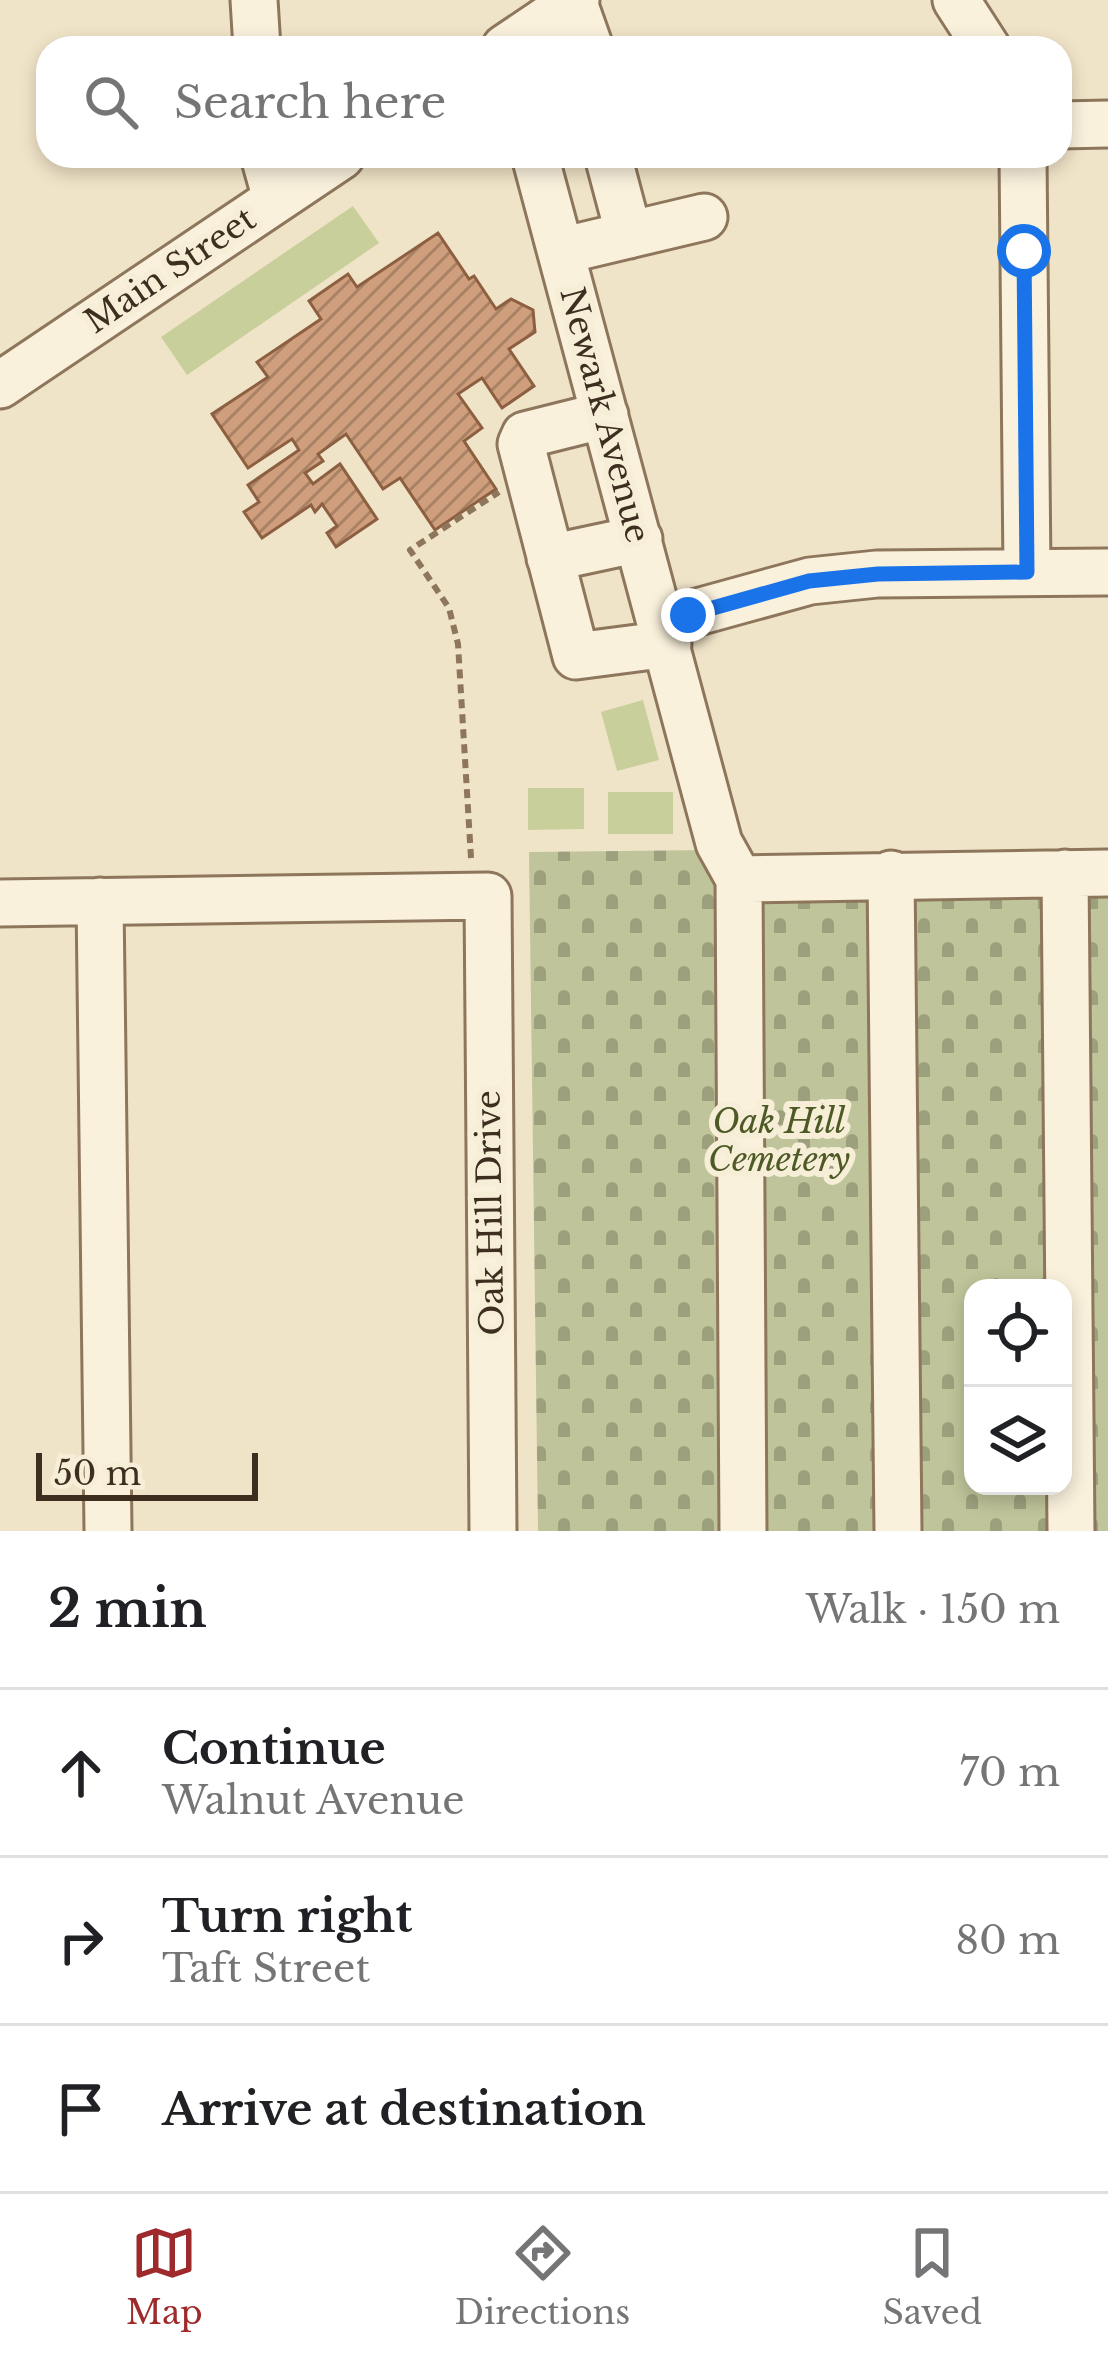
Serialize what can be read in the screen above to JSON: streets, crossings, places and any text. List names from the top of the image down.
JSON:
{
  "streets": {
    "street": ["Main Street", "Newark Avenue", "Oak Hill Drive"]
  },
  "parks": ["Oak Hill Cemetery"],
  "scale_bar": "50 m",
  "page": {
    "search": "Search here",
    "scale": "50 m",
    "heading": ["2 min", "Walk · 150 m"],
    "list": [
      ["Continue", "Walnut Avenue", "70 m"],
      ["Turn right", "Taft Street", "80 m"],
      "Arrive at destination"
    ],
    "nav": ["Map", "Directions", "Saved"]
  }
}
